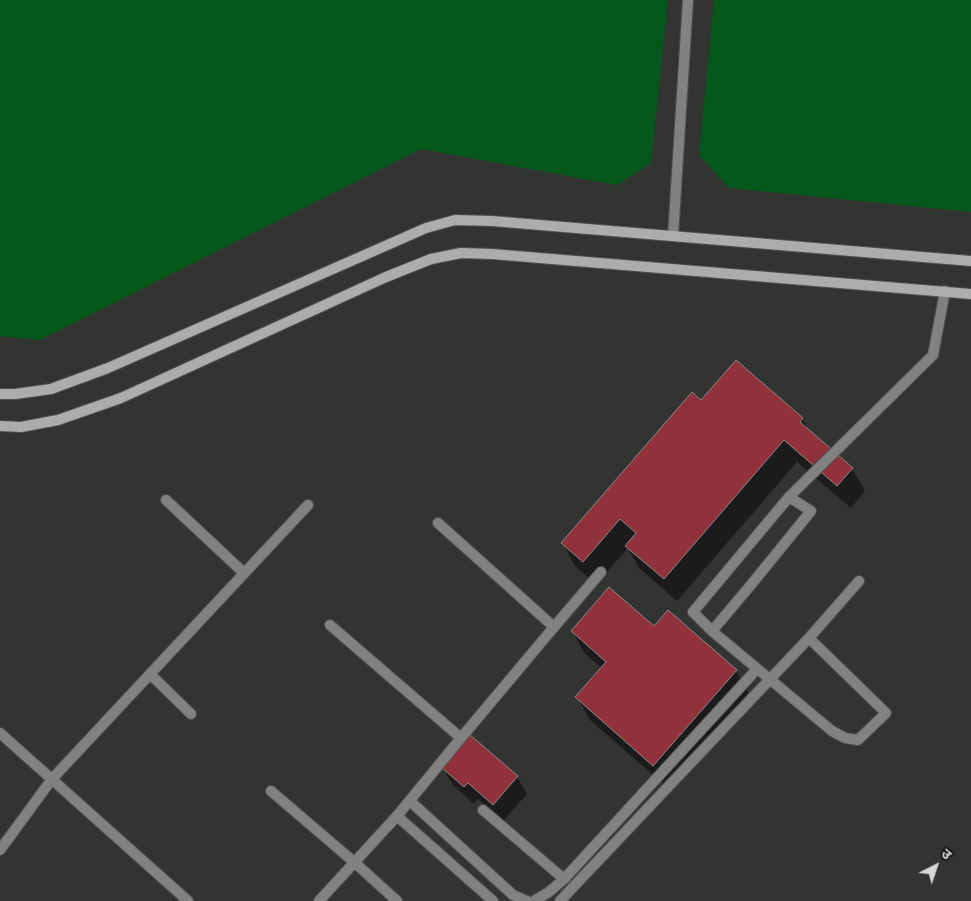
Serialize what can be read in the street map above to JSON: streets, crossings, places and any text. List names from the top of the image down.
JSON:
{
  "north": "top right"
}
